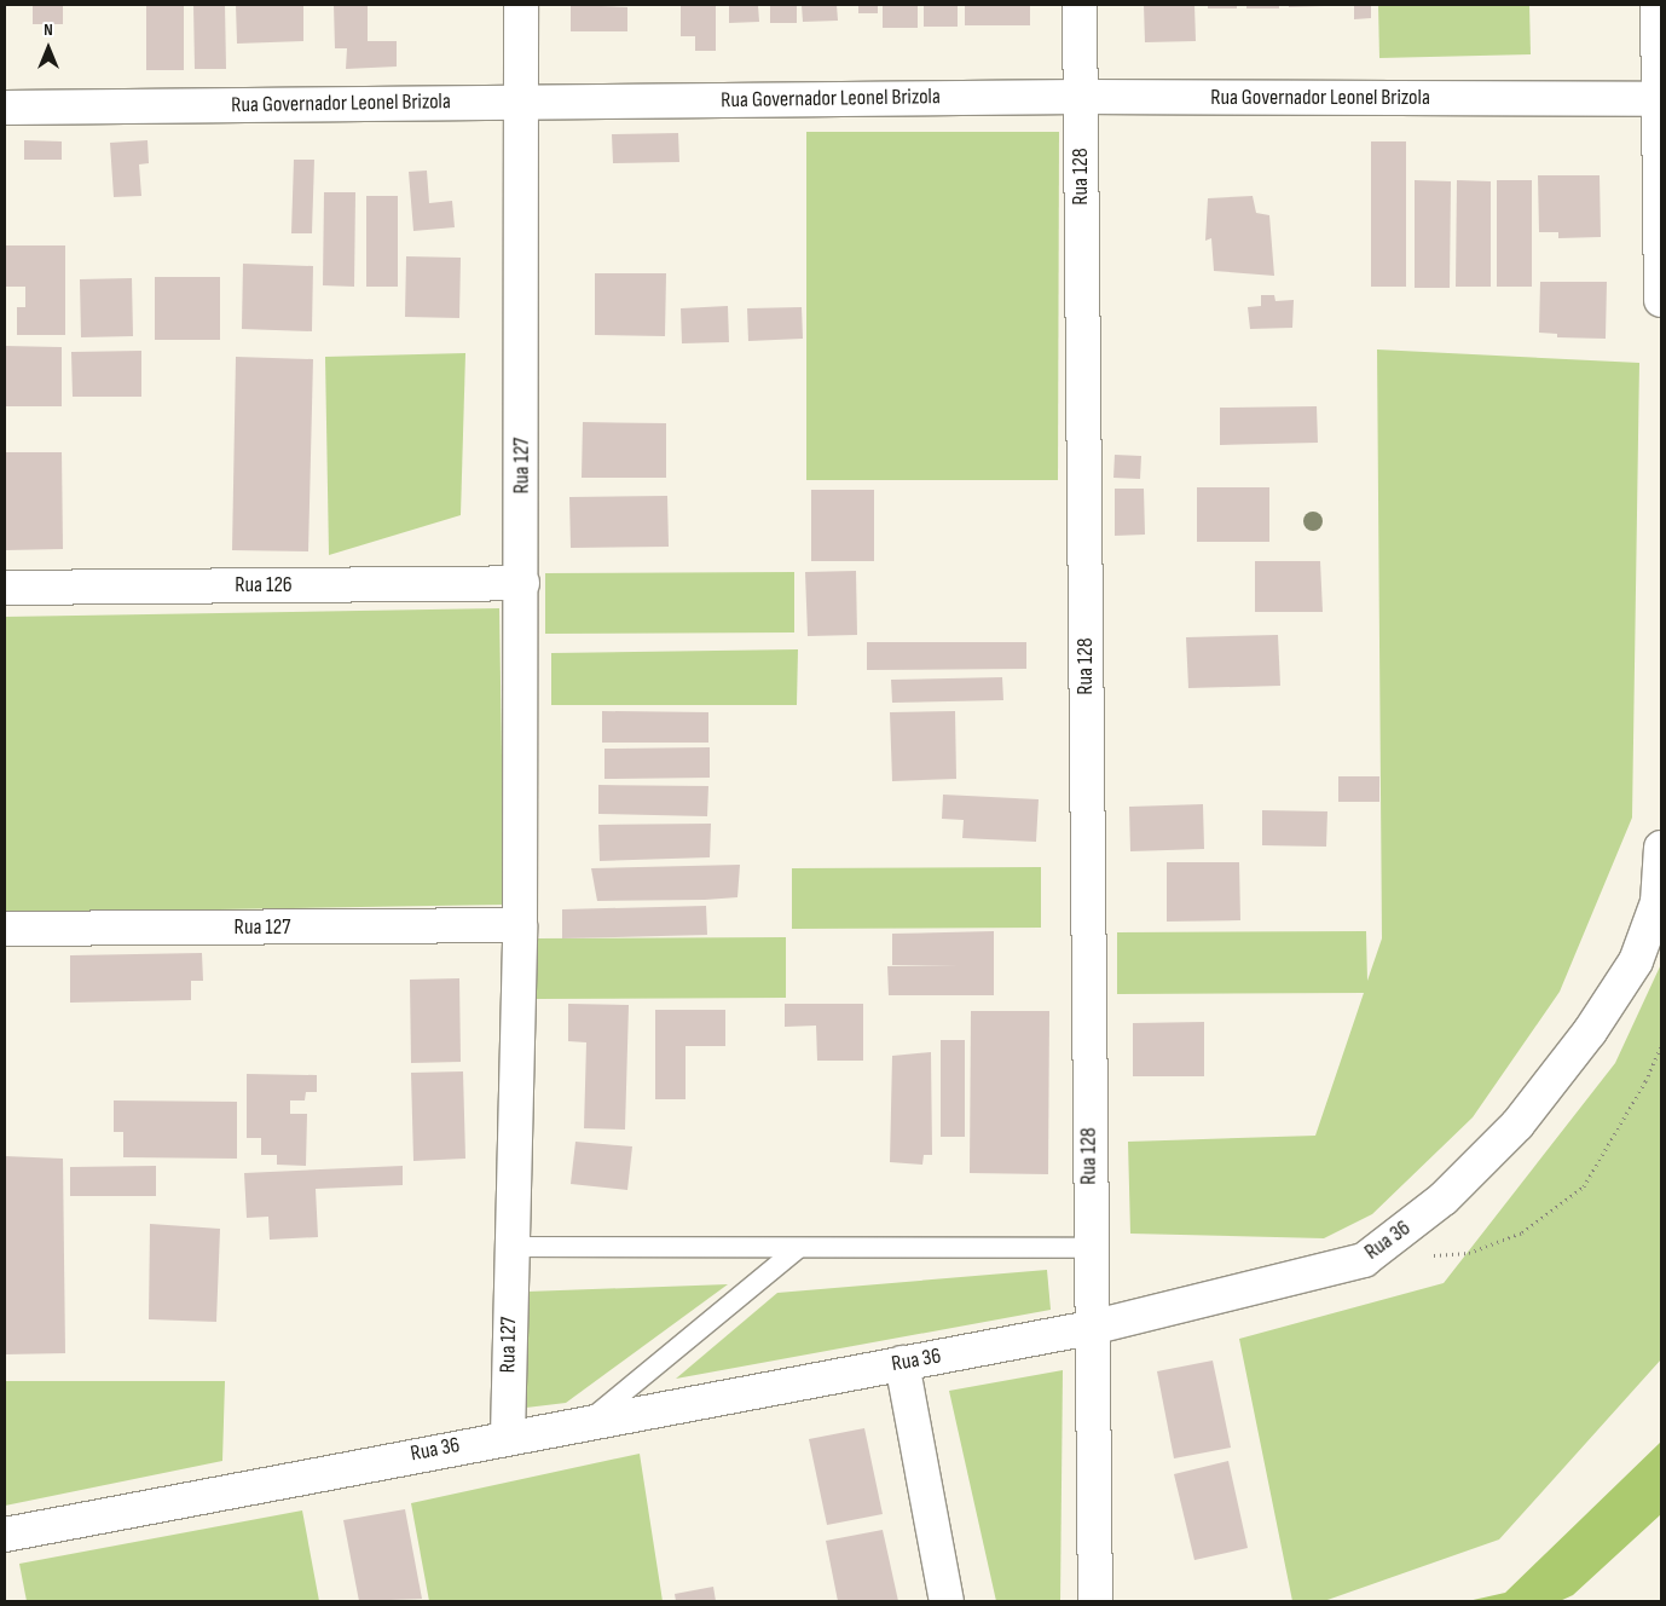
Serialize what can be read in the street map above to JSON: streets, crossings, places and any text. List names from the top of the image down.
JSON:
{
  "streets": {
    "street": [
      "Rua Governador Leonel Brizola",
      "Rua 128",
      "Rua 127",
      "Rua 126",
      "Rua 36"
    ]
  },
  "crossings": [
    ["Rua Governador Leonel Brizola", "Rua 128"],
    ["Rua Governador Leonel Brizola", "Rua 127"],
    ["Rua 128", "Rua 36"],
    ["Rua 127", "Rua 126"],
    ["Rua 127", "Rua 36"]
  ],
  "north": "top"
}
